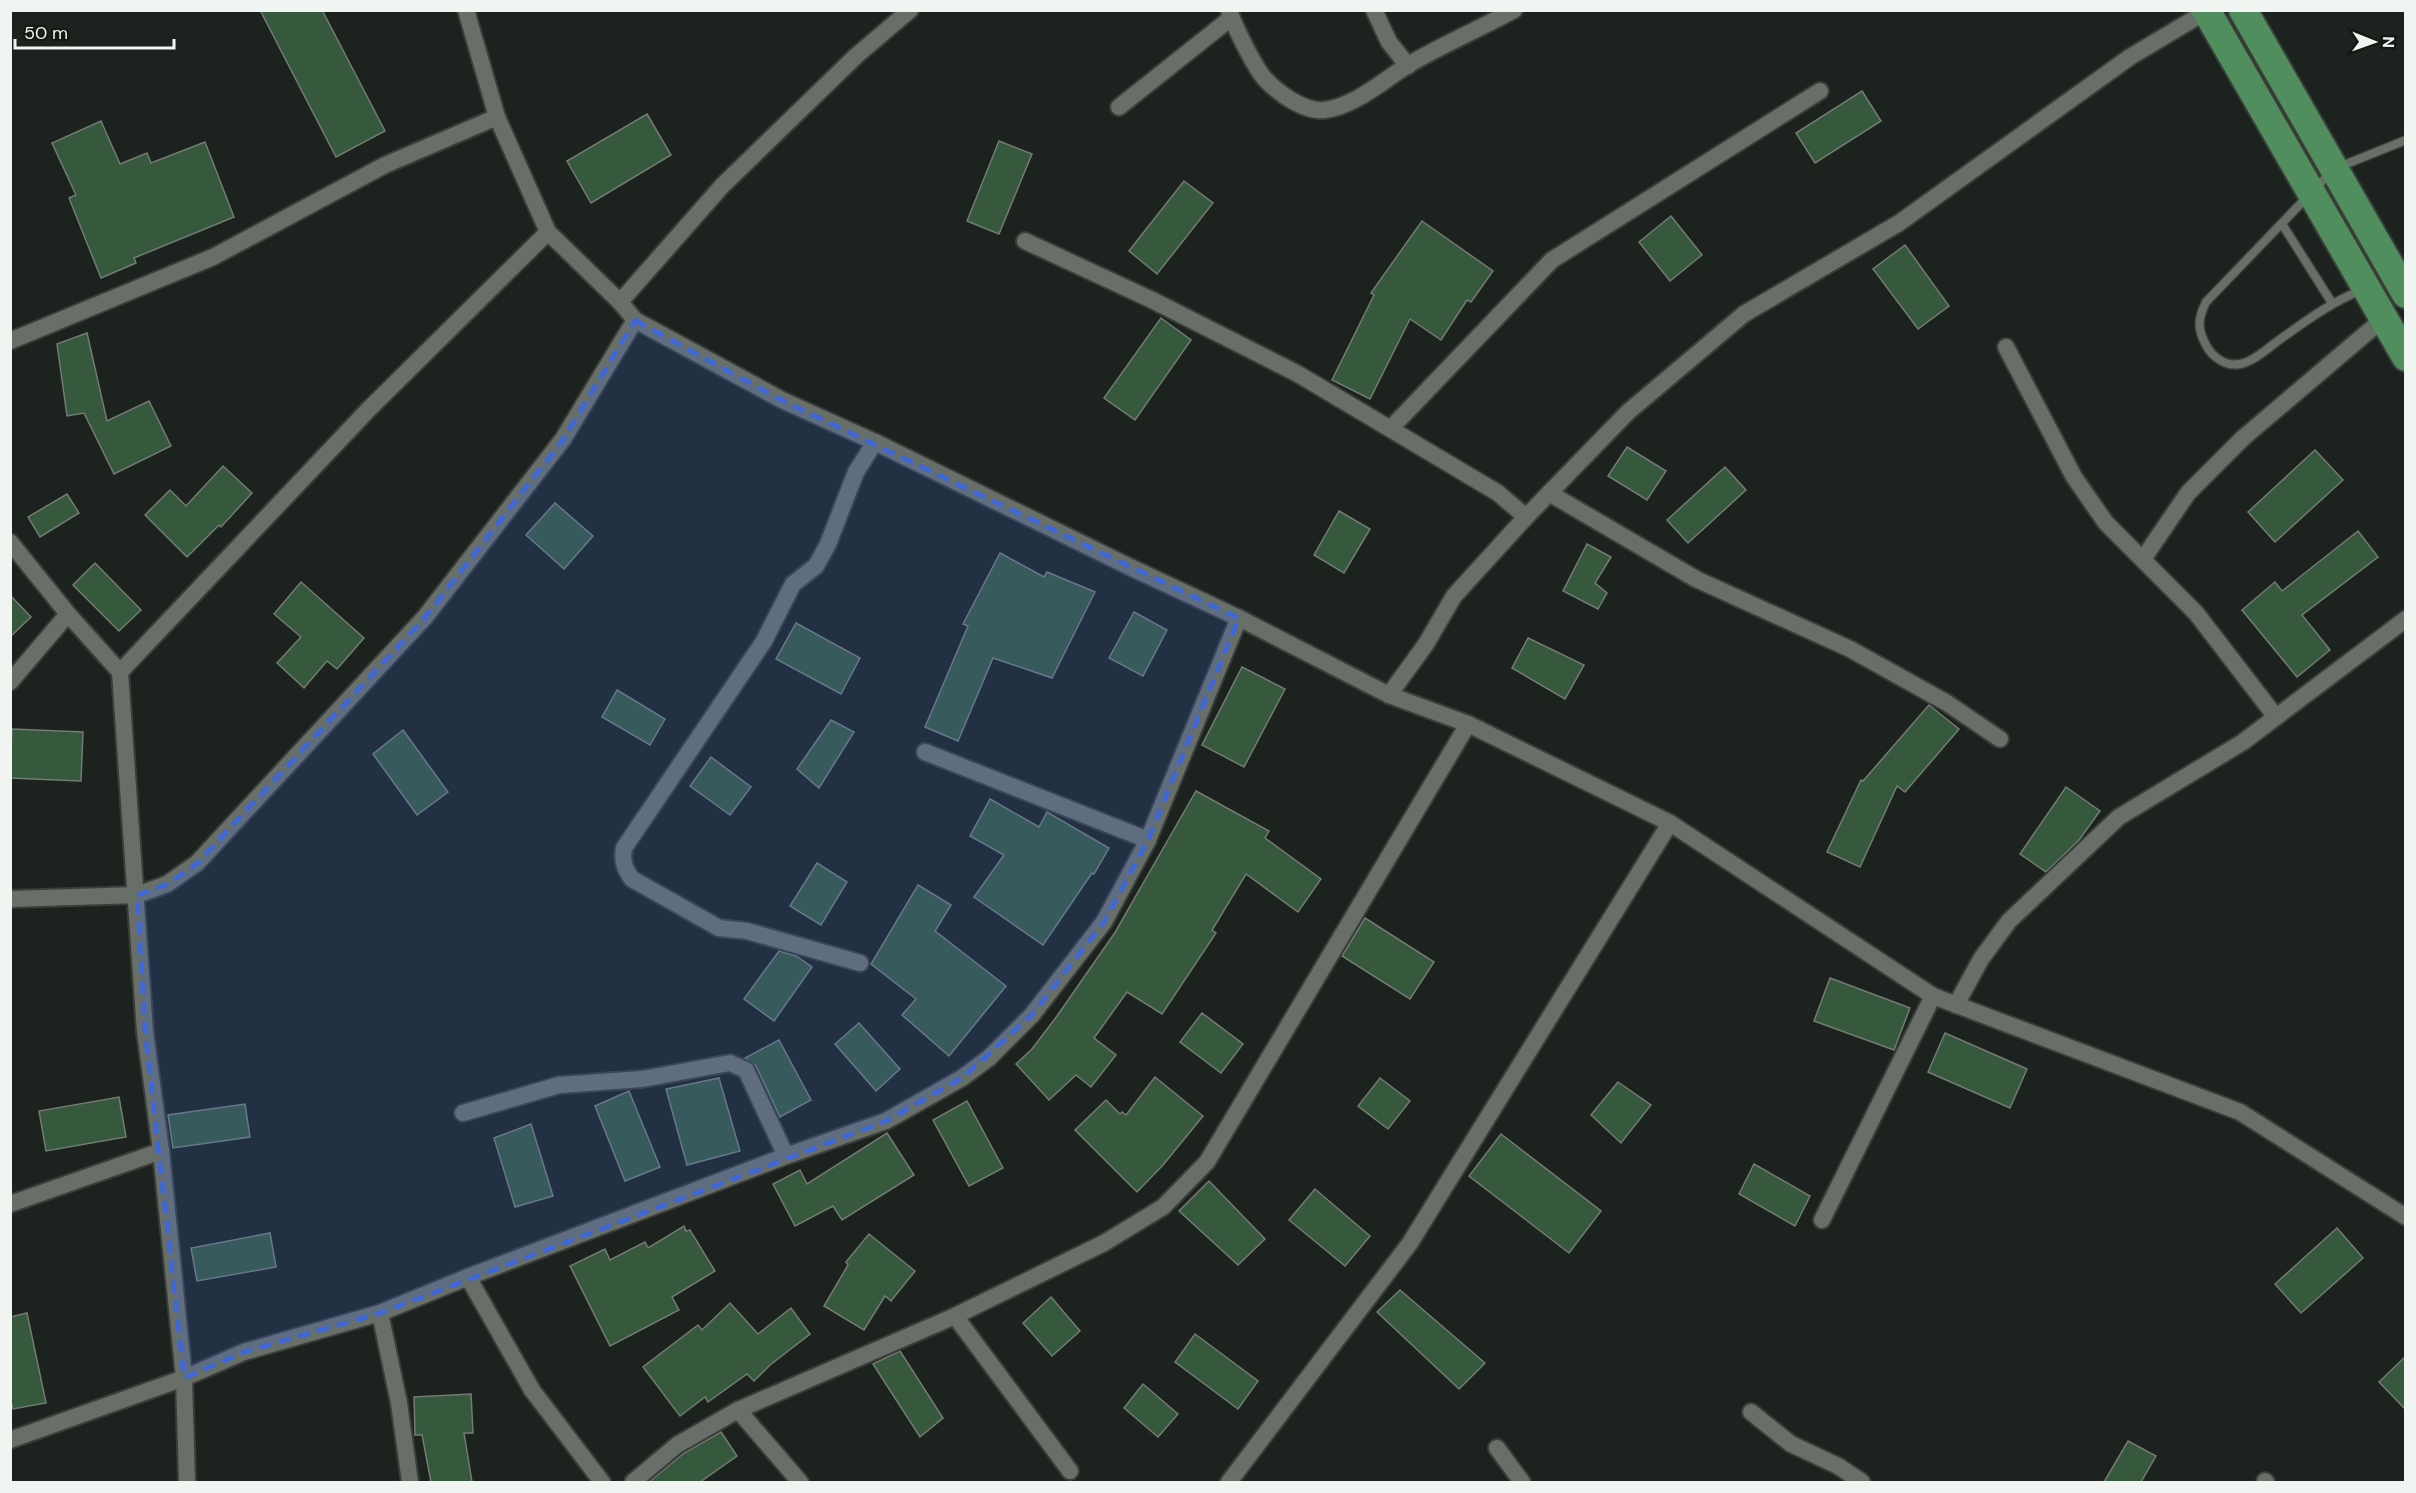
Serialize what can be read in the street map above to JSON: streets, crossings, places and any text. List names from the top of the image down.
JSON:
{
  "scale_bar": "50 m",
  "north": "right"
}
